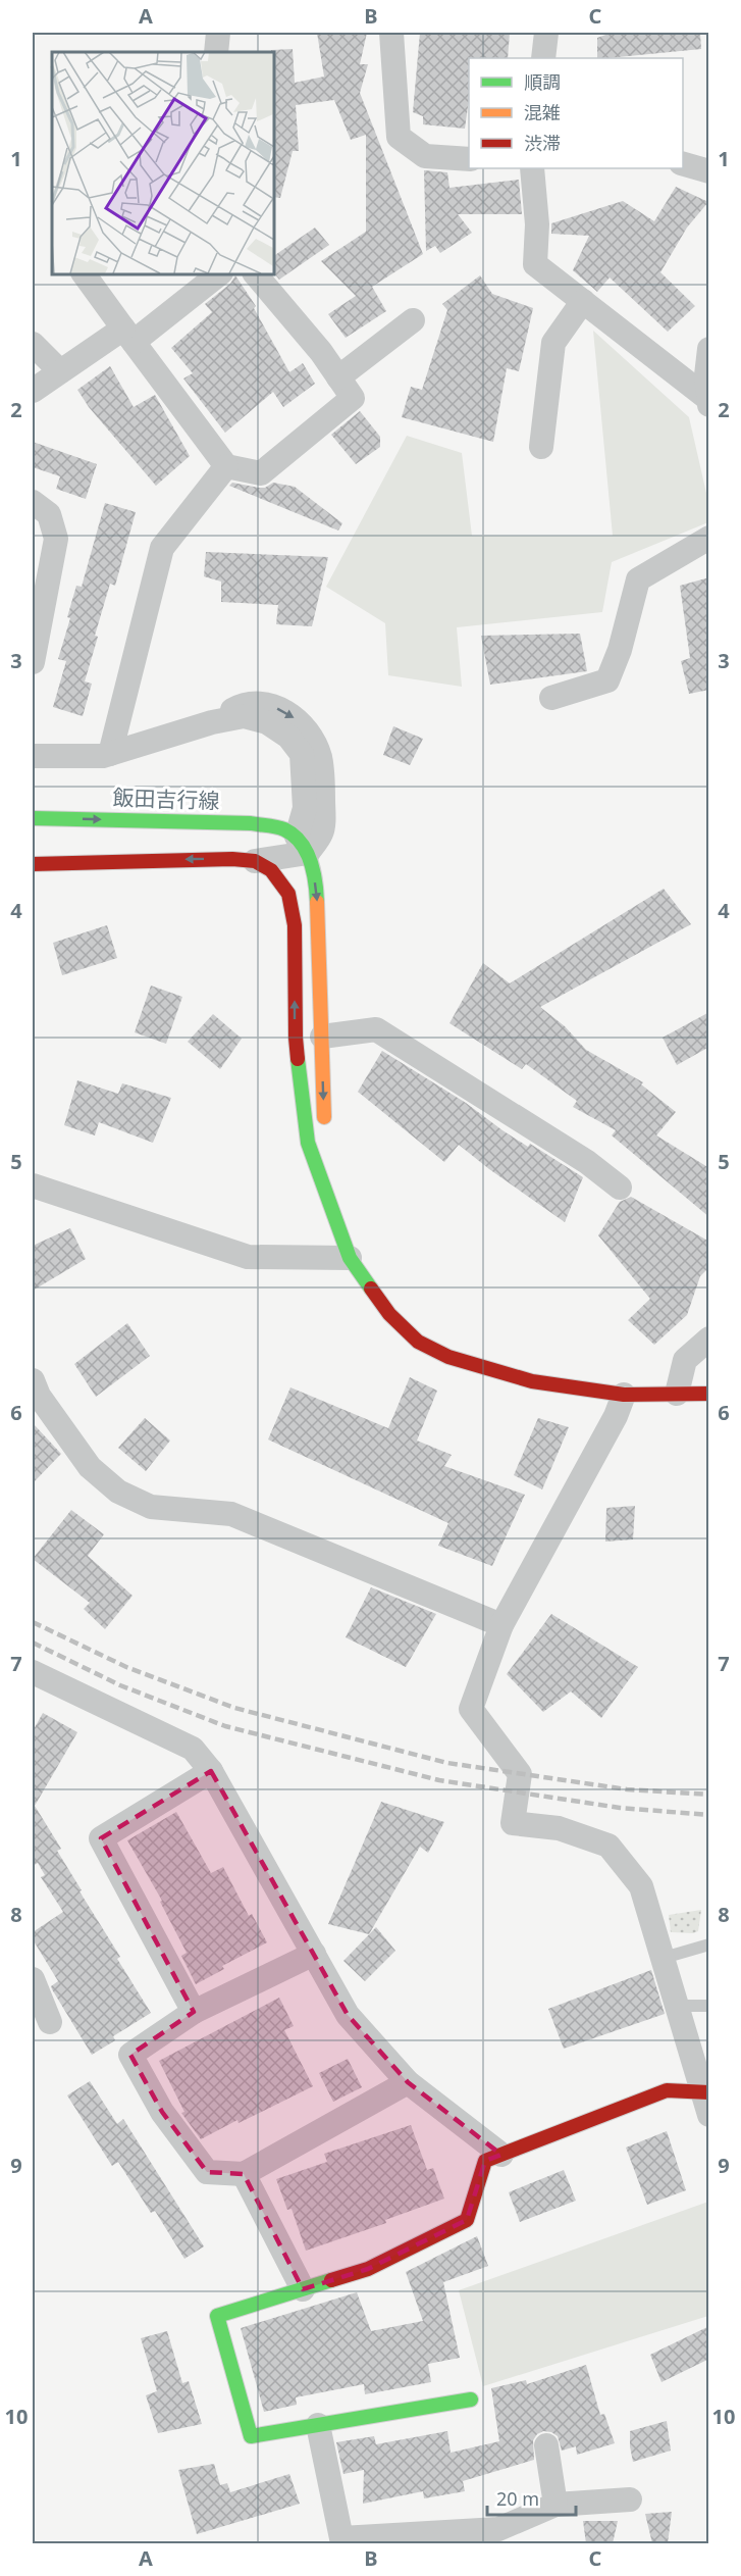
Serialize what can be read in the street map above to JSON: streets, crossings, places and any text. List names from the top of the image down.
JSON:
{
  "streets": {
    "street": ["飯田吉行線"]
  },
  "legend": ["順調", "混雑", "渋滞"],
  "scale_bar": "20 m",
  "grid": {
    "columns": ["A", "B", "C"],
    "rows": [
      "1",
      "2",
      "3",
      "4",
      "5",
      "6",
      "7",
      "8",
      "9",
      "10"
    ]
  }
}
